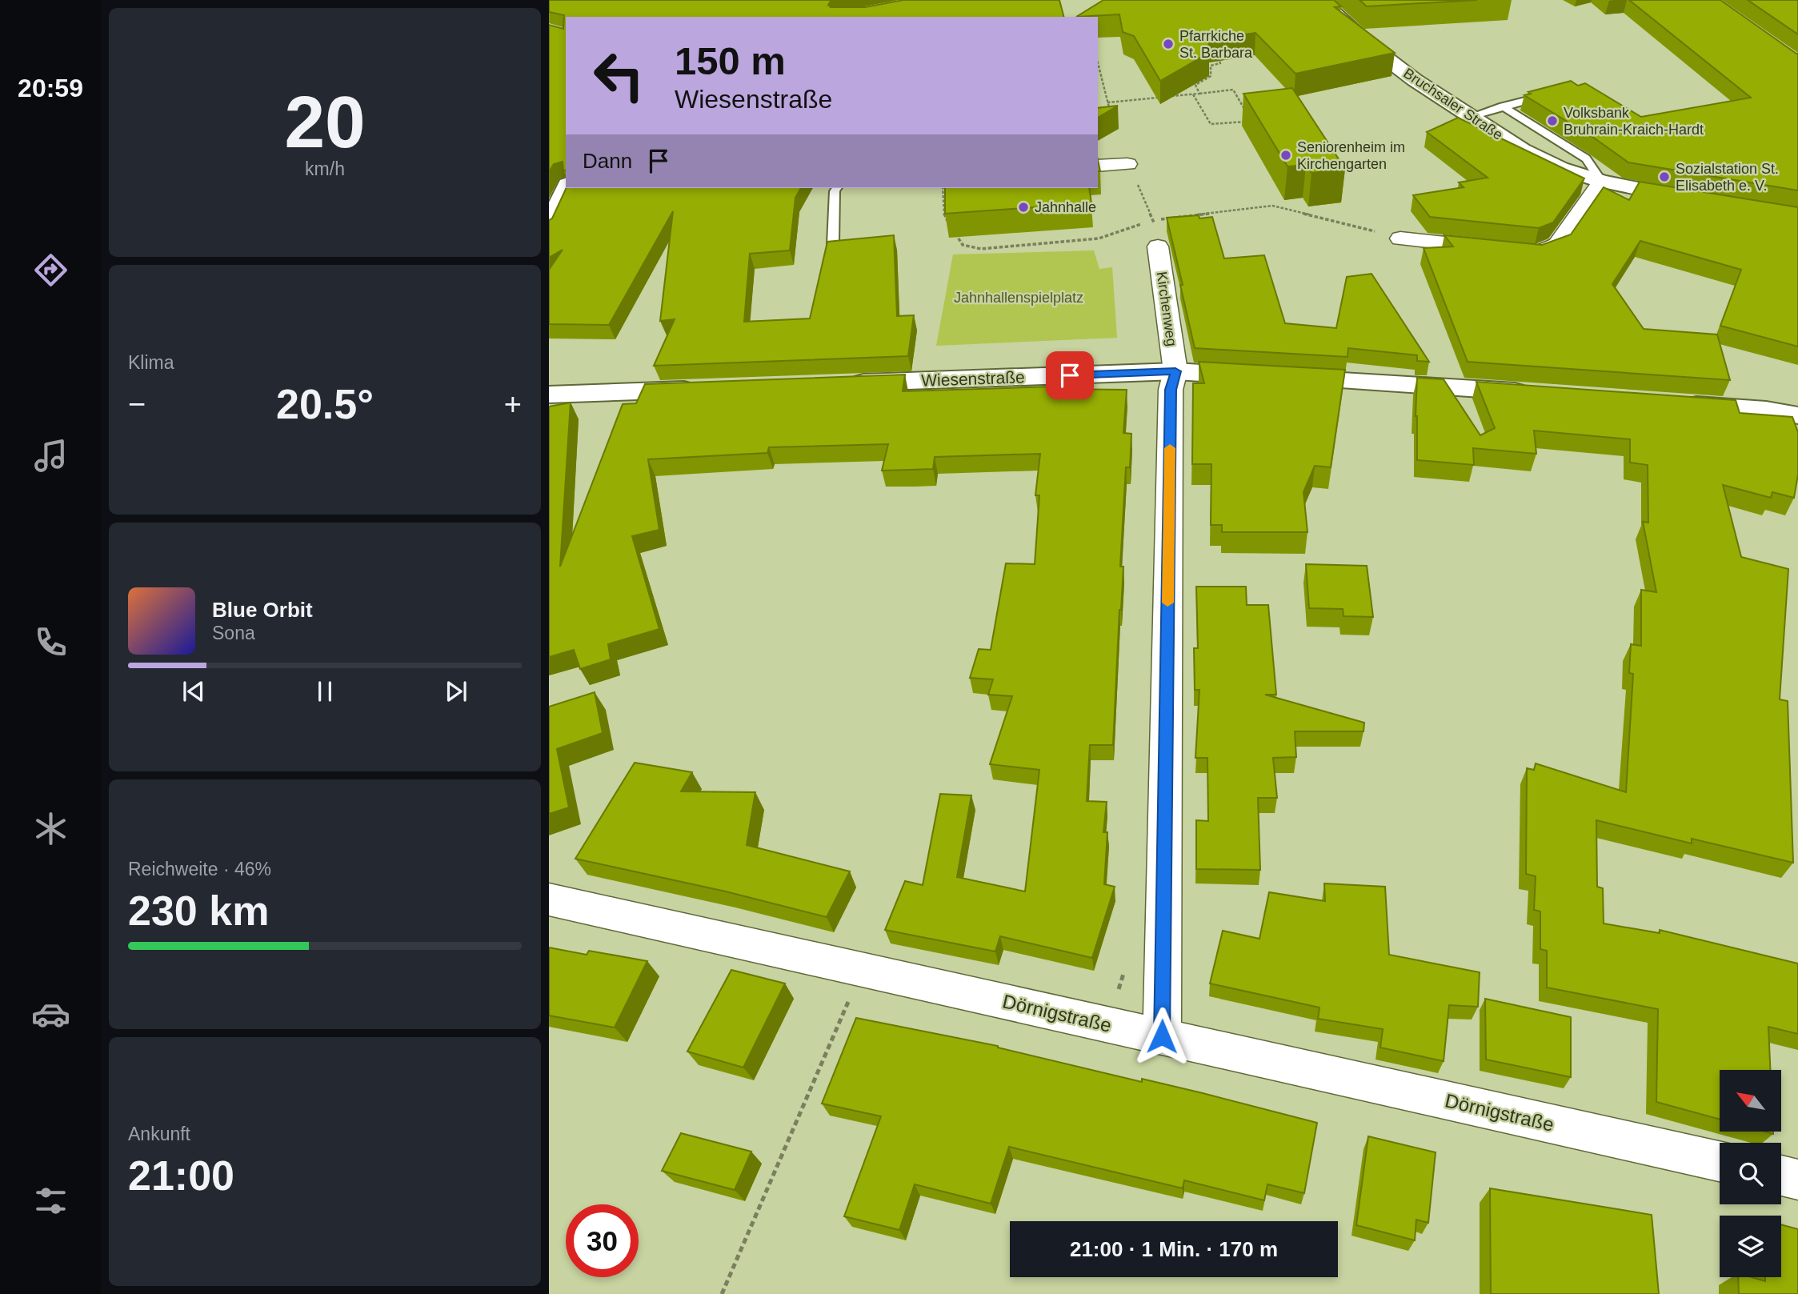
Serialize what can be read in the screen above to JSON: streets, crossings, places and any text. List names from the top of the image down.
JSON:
{
  "streets": {
    "street": [
      "Bruchsaler Straße",
      "Kirchenweg",
      "Wiesenstraße",
      "Dörnigstraße"
    ]
  },
  "crossings": [
    ["Kirchenweg", "Wiesenstraße"],
    ["Kirchenweg", "Dörnigstraße"]
  ],
  "parks": ["Jahnhallenspielplatz"],
  "places": [
    "Pfarrkiche St. Barbara",
    "Volksbank Bruhrain-Kraich-Hardt",
    "Seniorenheim im Kirchengarten",
    "Sozialstation St. Elisabeth e. V.",
    "Jahnhalle"
  ],
  "north": "top left",
  "page": {
    "tabs": "20:59",
    "tile": [
      ["20", "km/h"],
      "Klima",
      ["Reichweite · 46%", "230 km"],
      ["Ankunft", "21:00"]
    ],
    "turn": ["150 m", "Wiesenstraße"],
    "then": "Dann",
    "heat": ["−", "20.5°", "+"],
    "song": ["Blue Orbit", "Sona"],
    "limit": "30",
    "trip": "21:00 · 1 Min. · 170 m"
  }
}
